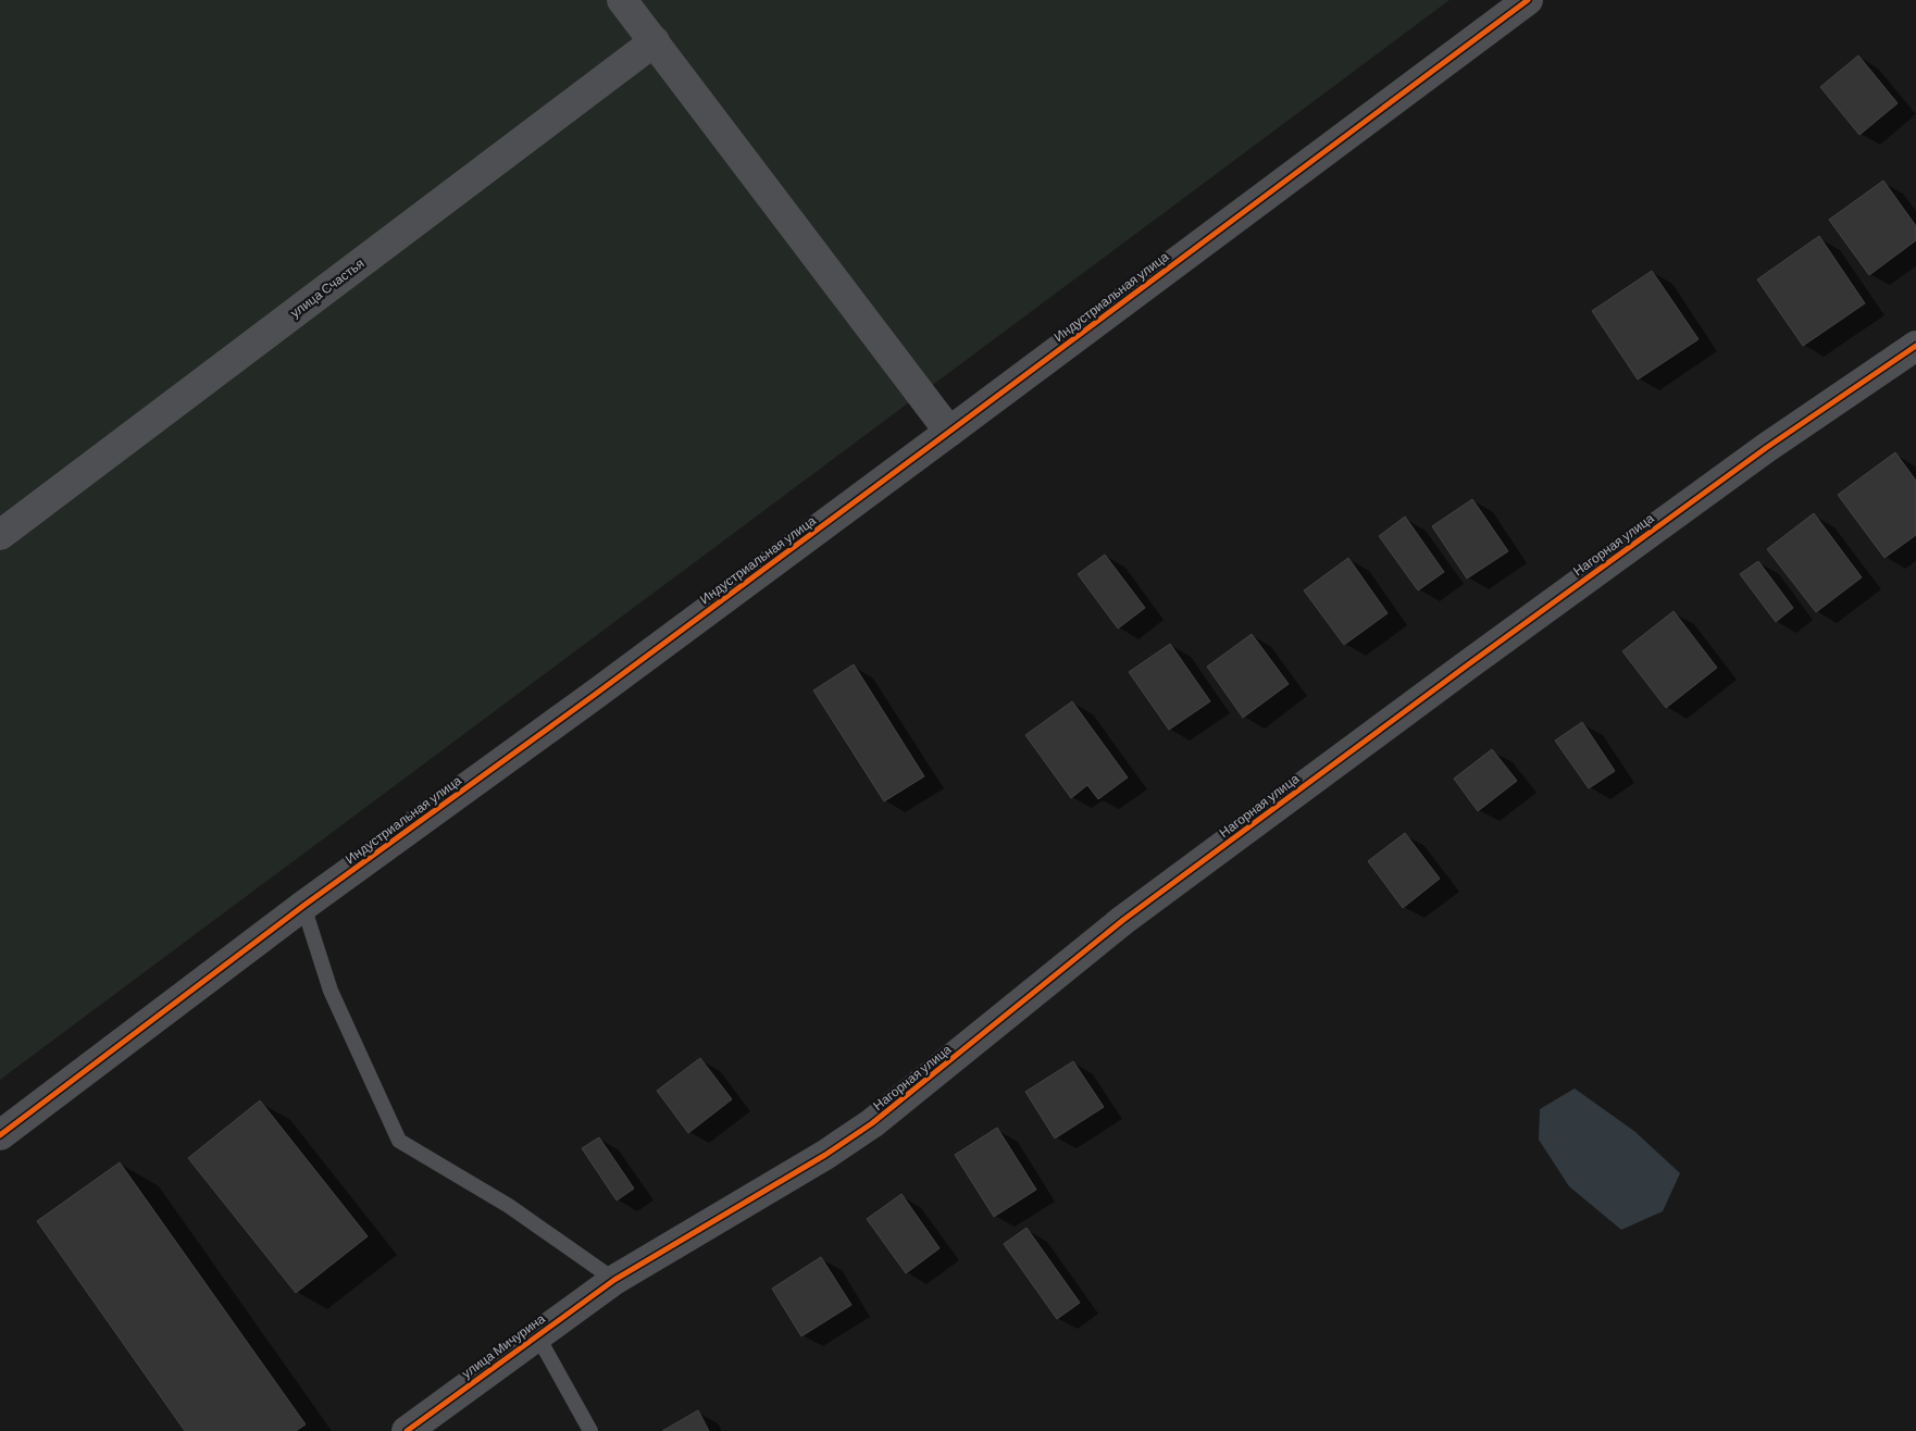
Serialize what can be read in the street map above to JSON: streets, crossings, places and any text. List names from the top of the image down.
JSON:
{
  "streets": {
    "street": [
      "улица Счастья",
      "Индустриальная улица",
      "Нагорная улица",
      "улица Мичурина"
    ]
  },
  "crossings": [
    ["Нагорная улица", "улица Мичурина"]
  ]
}
